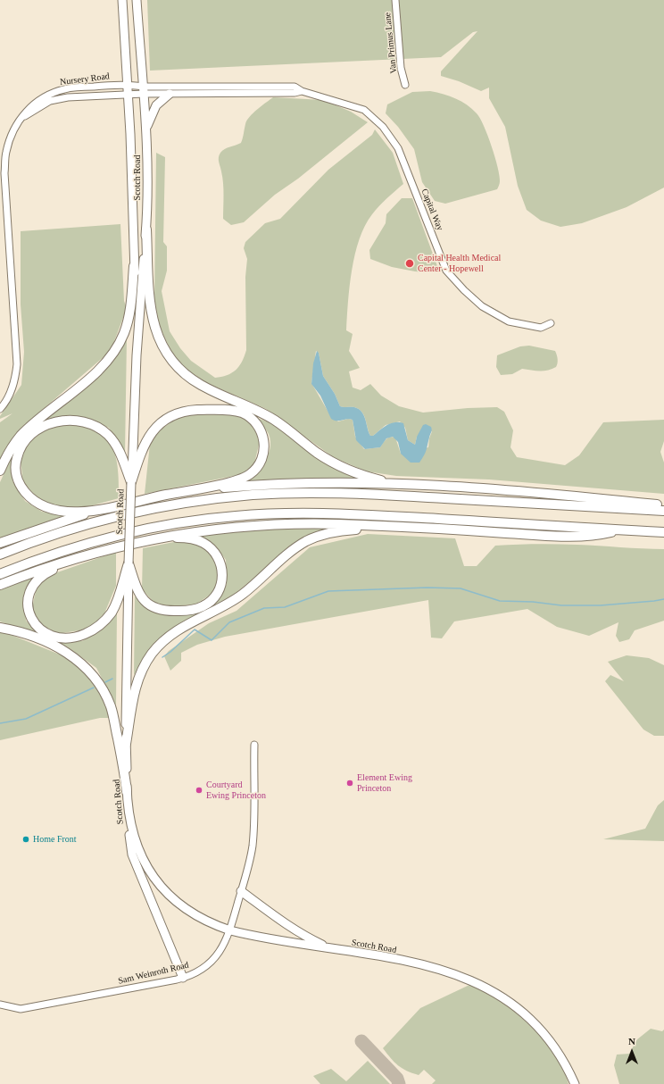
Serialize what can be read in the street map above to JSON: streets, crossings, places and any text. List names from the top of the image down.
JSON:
{
  "streets": {
    "main road": ["Scotch Road"],
    "street": [
      "Van Primus Lane",
      "Nursery Road",
      "Capital Way",
      "Sam Weinroth Road"
    ]
  },
  "crossings": [
    ["Nursery Road", "Scotch Road"],
    ["Nursery Road", "Capital Way"],
    ["Scotch Road", "Capital Way"],
    ["Scotch Road", "Sam Weinroth Road"]
  ],
  "places": [
    "Capital Health Medical Center - Hopewell",
    "Element Ewing Princeton",
    "Courtyard Ewing Princeton",
    "Home Front"
  ],
  "north": "top"
}
